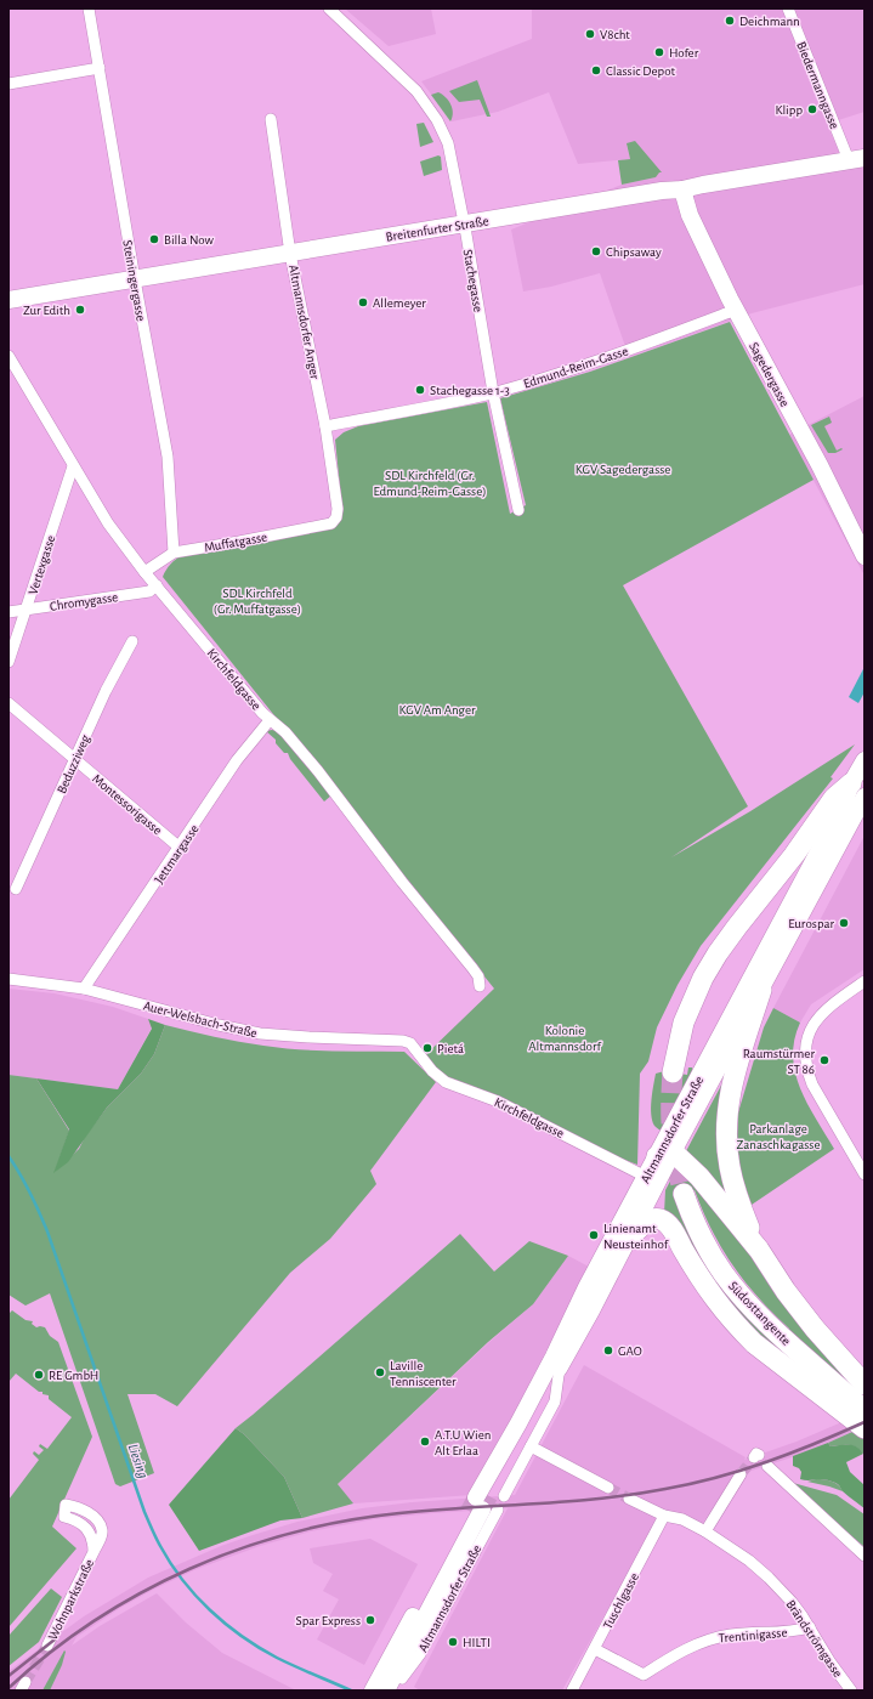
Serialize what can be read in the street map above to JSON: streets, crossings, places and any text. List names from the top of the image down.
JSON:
{
  "streets": {
    "highway": ["Südosttangente"],
    "main road": ["Breitenfurter Straße", "Sagedergasse", "Altmannsdorfer Straße"],
    "street": [
      "Biedermanngasse",
      "Steiningergasse",
      "Stachegasse",
      "Altmannsdorfer Anger",
      "Edmund-Reim-Gasse",
      "Muffatgasse",
      "Vertexgasse",
      "Chromygasse",
      "Kirchfeldgasse",
      "Beduzziweg",
      "Montessorigasse",
      "Jettmargasse",
      "Auer-Welsbach-Straße",
      "Wohnparkstraße",
      "Tuschlgasse",
      "Trentinigasse",
      "Brändströmgasse"
    ]
  },
  "crossings": [
    ["Biedermanngasse", "Breitenfurter Straße"],
    ["Breitenfurter Straße", "Steiningergasse"],
    ["Breitenfurter Straße", "Stachegasse"],
    ["Breitenfurter Straße", "Altmannsdorfer Anger"],
    ["Breitenfurter Straße", "Sagedergasse"],
    ["Steiningergasse", "Muffatgasse"],
    ["Stachegasse", "Edmund-Reim-Gasse"],
    ["Altmannsdorfer Anger", "Edmund-Reim-Gasse"],
    ["Altmannsdorfer Anger", "Muffatgasse"],
    ["Edmund-Reim-Gasse", "Sagedergasse"],
    ["Muffatgasse", "Kirchfeldgasse"],
    ["Vertexgasse", "Chromygasse"],
    ["Vertexgasse", "Kirchfeldgasse"],
    ["Chromygasse", "Kirchfeldgasse"],
    ["Kirchfeldgasse", "Jettmargasse"],
    ["Kirchfeldgasse", "Auer-Welsbach-Straße"],
    ["Kirchfeldgasse", "Altmannsdorfer Straße"],
    ["Beduzziweg", "Montessorigasse"],
    ["Montessorigasse", "Jettmargasse"],
    ["Jettmargasse", "Auer-Welsbach-Straße"],
    ["Tuschlgasse", "Trentinigasse"],
    ["Tuschlgasse", "Brändströmgasse"],
    ["Trentinigasse", "Brändströmgasse"]
  ],
  "water": ["Liesing"],
  "parks": [
    "KGV Sagedergasse",
    "SDL Kirchfeld (Gr. Edmund-Reim-Gasse)",
    "SDL Kirchfeld (Gr. Muffatgasse)",
    "KGV Am Anger",
    "Kolonie Altmannsdorf",
    "Parkanlage Zanaschkagasse"
  ],
  "places": [
    "Deichmann",
    "V8cht",
    "Hofer",
    "Classic Depot",
    "Klipp",
    "Billa Now",
    "Chipsaway",
    "Allemeyer",
    "Zur Edith",
    "Stachegasse 1-3",
    "Eurospar",
    "Pietá",
    "Raumstürmer ST 86",
    "Linienamt Neusteinhof",
    "GAO",
    "Laville Tenniscenter",
    "RE GmbH",
    "A.T.U Wien Alt Erlaa",
    "Spar Express",
    "HILTI"
  ]
}
